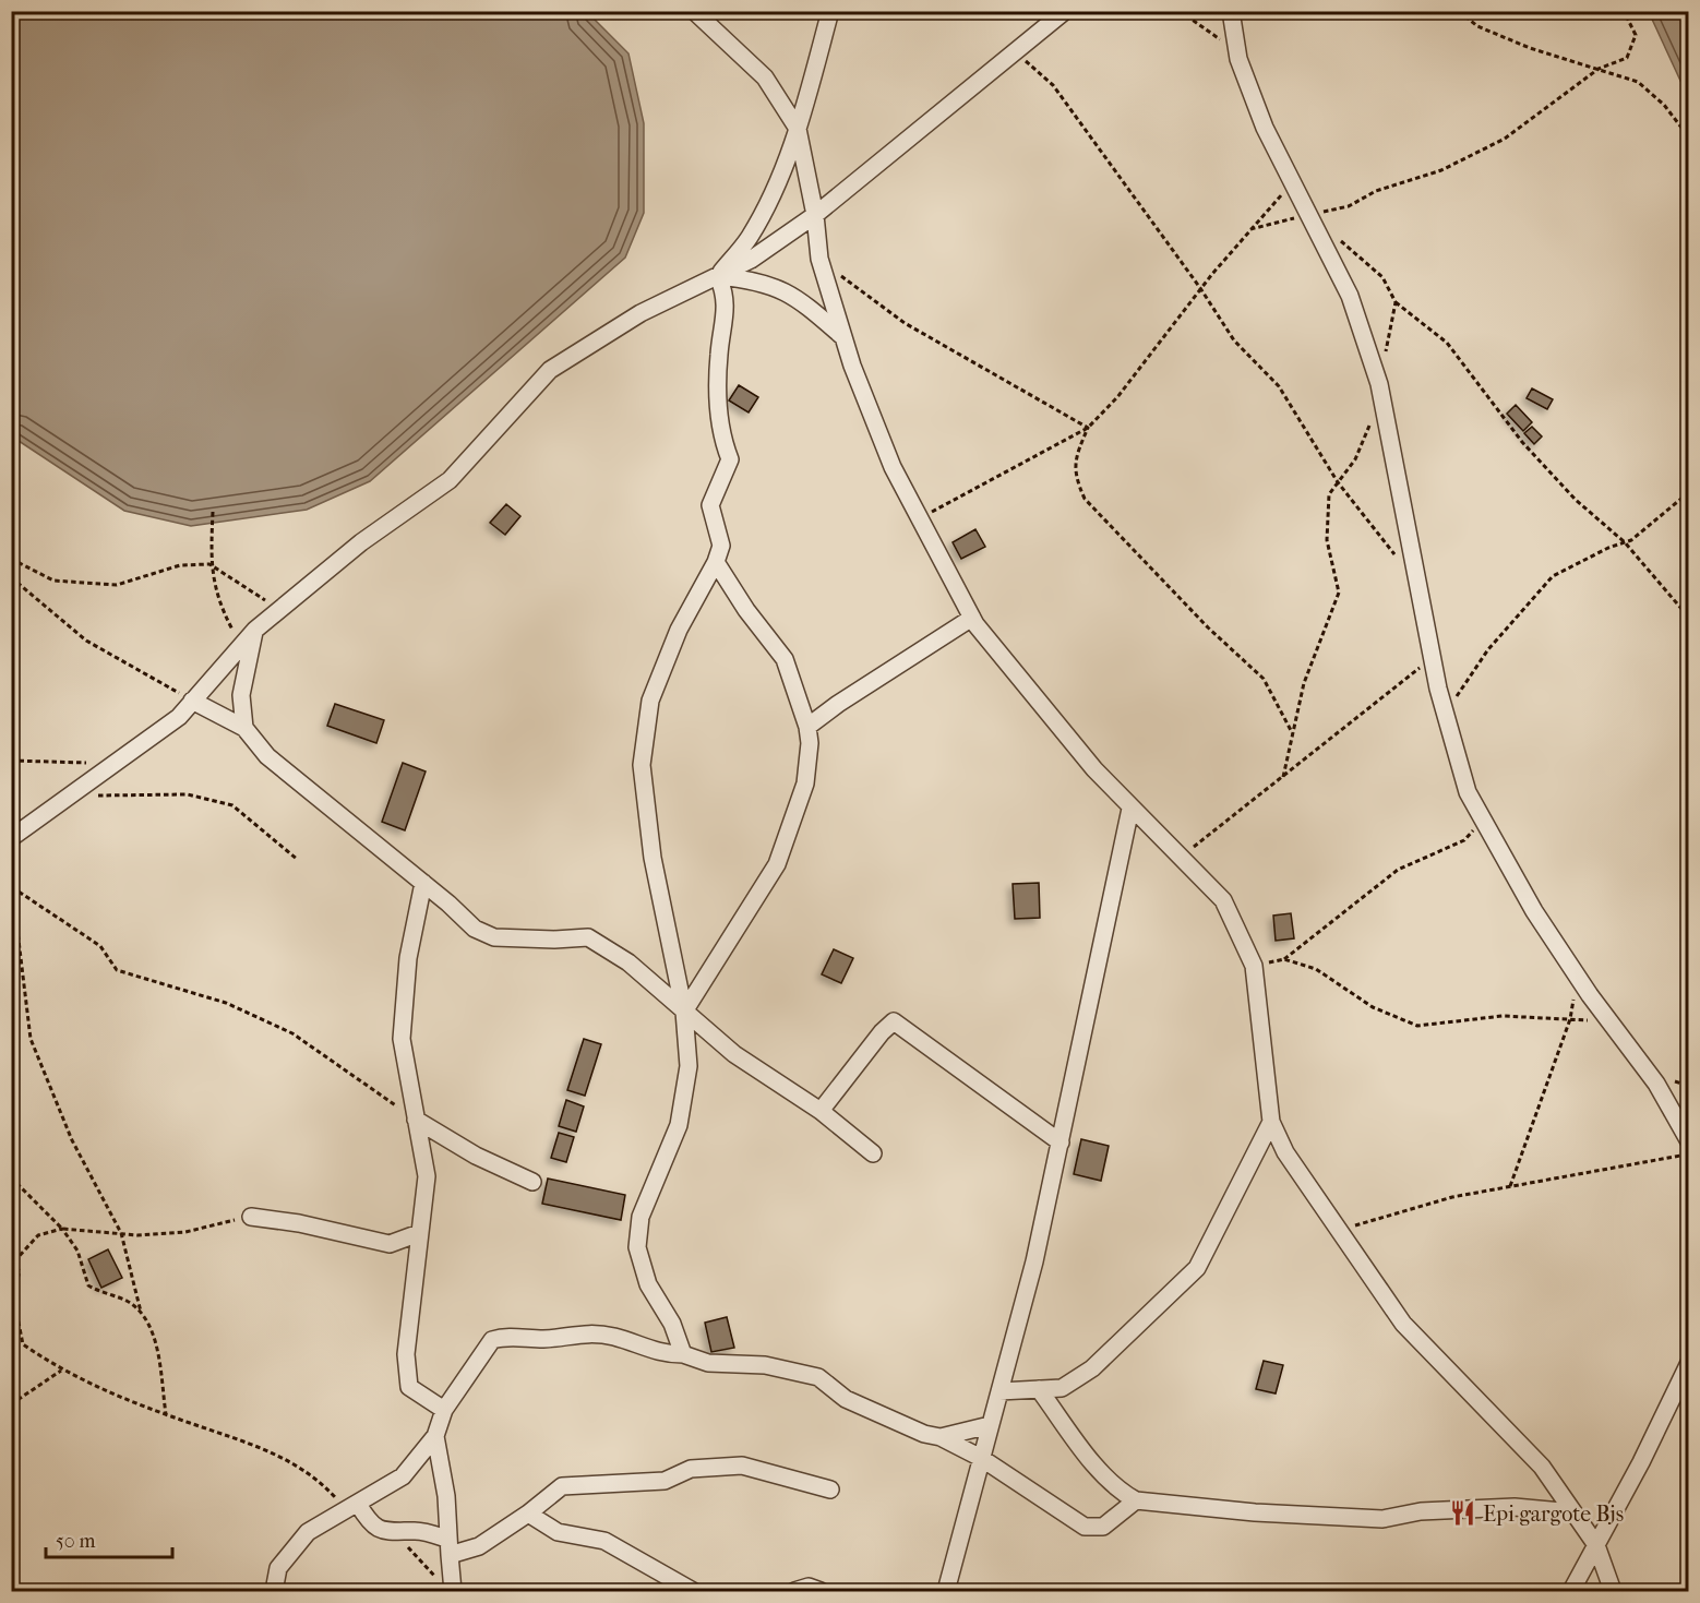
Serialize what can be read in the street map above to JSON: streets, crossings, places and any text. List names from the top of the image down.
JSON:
{
  "places": {
    "restaurant": ["Epi gargote Bjs"]
  },
  "scale_bar": "50 m"
}
